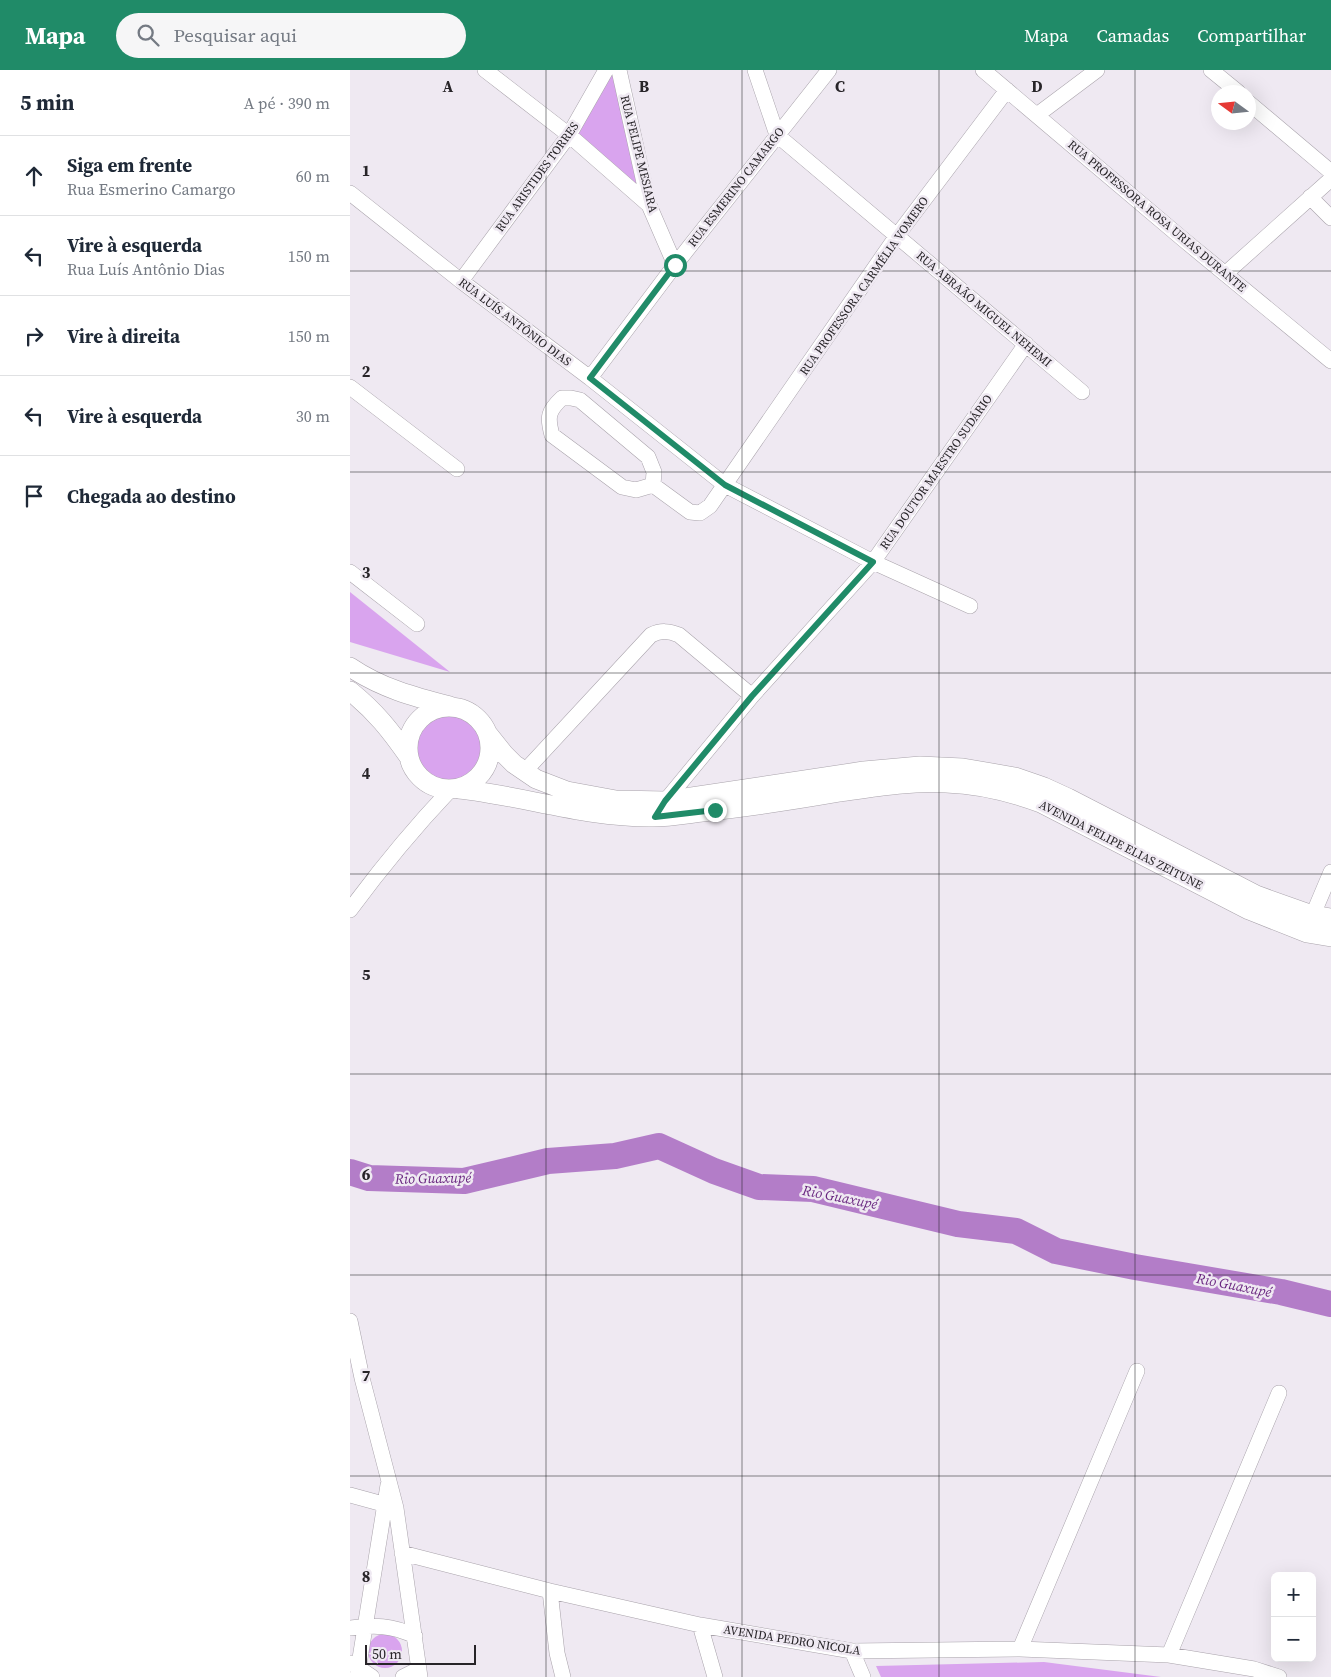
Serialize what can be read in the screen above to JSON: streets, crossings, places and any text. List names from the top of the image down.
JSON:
{
  "streets": {
    "main road": ["AVENIDA FELIPE ELIAS ZEITUNE"],
    "street": [
      "RUA FELIPE MESIARA",
      "RUA ARISTIDES TORRES",
      "RUA ESMERINO CAMARGO",
      "RUA PROFESSORA ROSA URIAS DURANTE",
      "RUA PROFESSORA CARMÉLIA VOMERO",
      "RUA ABRAÃO MIGUEL NEHEMI",
      "RUA LUÍS ANTÔNIO DIAS",
      "RUA DOUTOR MAESTRO SUDÁRIO",
      "AVENIDA PEDRO NICOLA"
    ]
  },
  "crossings": [
    ["RUA FELIPE MESIARA", "RUA ESMERINO CAMARGO"],
    ["RUA ARISTIDES TORRES", "RUA LUÍS ANTÔNIO DIAS"],
    ["RUA ESMERINO CAMARGO", "RUA ABRAÃO MIGUEL NEHEMI"],
    ["RUA ESMERINO CAMARGO", "RUA LUÍS ANTÔNIO DIAS"],
    ["RUA PROFESSORA ROSA URIAS DURANTE", "RUA PROFESSORA CARMÉLIA VOMERO"],
    ["RUA PROFESSORA CARMÉLIA VOMERO", "RUA ABRAÃO MIGUEL NEHEMI"],
    ["RUA PROFESSORA CARMÉLIA VOMERO", "RUA LUÍS ANTÔNIO DIAS"],
    ["RUA ABRAÃO MIGUEL NEHEMI", "RUA DOUTOR MAESTRO SUDÁRIO"],
    ["RUA LUÍS ANTÔNIO DIAS", "RUA DOUTOR MAESTRO SUDÁRIO"],
    ["RUA DOUTOR MAESTRO SUDÁRIO", "AVENIDA FELIPE ELIAS ZEITUNE"]
  ],
  "water": ["Rio Guaxupé"],
  "scale_bar": "50 m",
  "north": "left",
  "page": {
    "header": "Mapa",
    "search": "Pesquisar aqui",
    "nav": ["Mapa", "Camadas", "Compartilhar"],
    "heading": ["5 min", "A pé · 390 m"],
    "list": [
      ["Siga em frente", "Rua Esmerino Camargo", "60 m"],
      ["Vire à esquerda", "Rua Luís Antônio Dias", "150 m"],
      ["Vire à direita", "150 m"],
      ["Vire à esquerda", "30 m"],
      "Chegada ao destino"
    ],
    "map_buttons": ["+", "−"],
    "scale": "50 m"
  },
  "grid": {
    "columns": [
      "A",
      "B",
      "C",
      "D"
    ],
    "rows": [
      "1",
      "2",
      "3",
      "4",
      "5",
      "6",
      "7",
      "8"
    ]
  }
}
